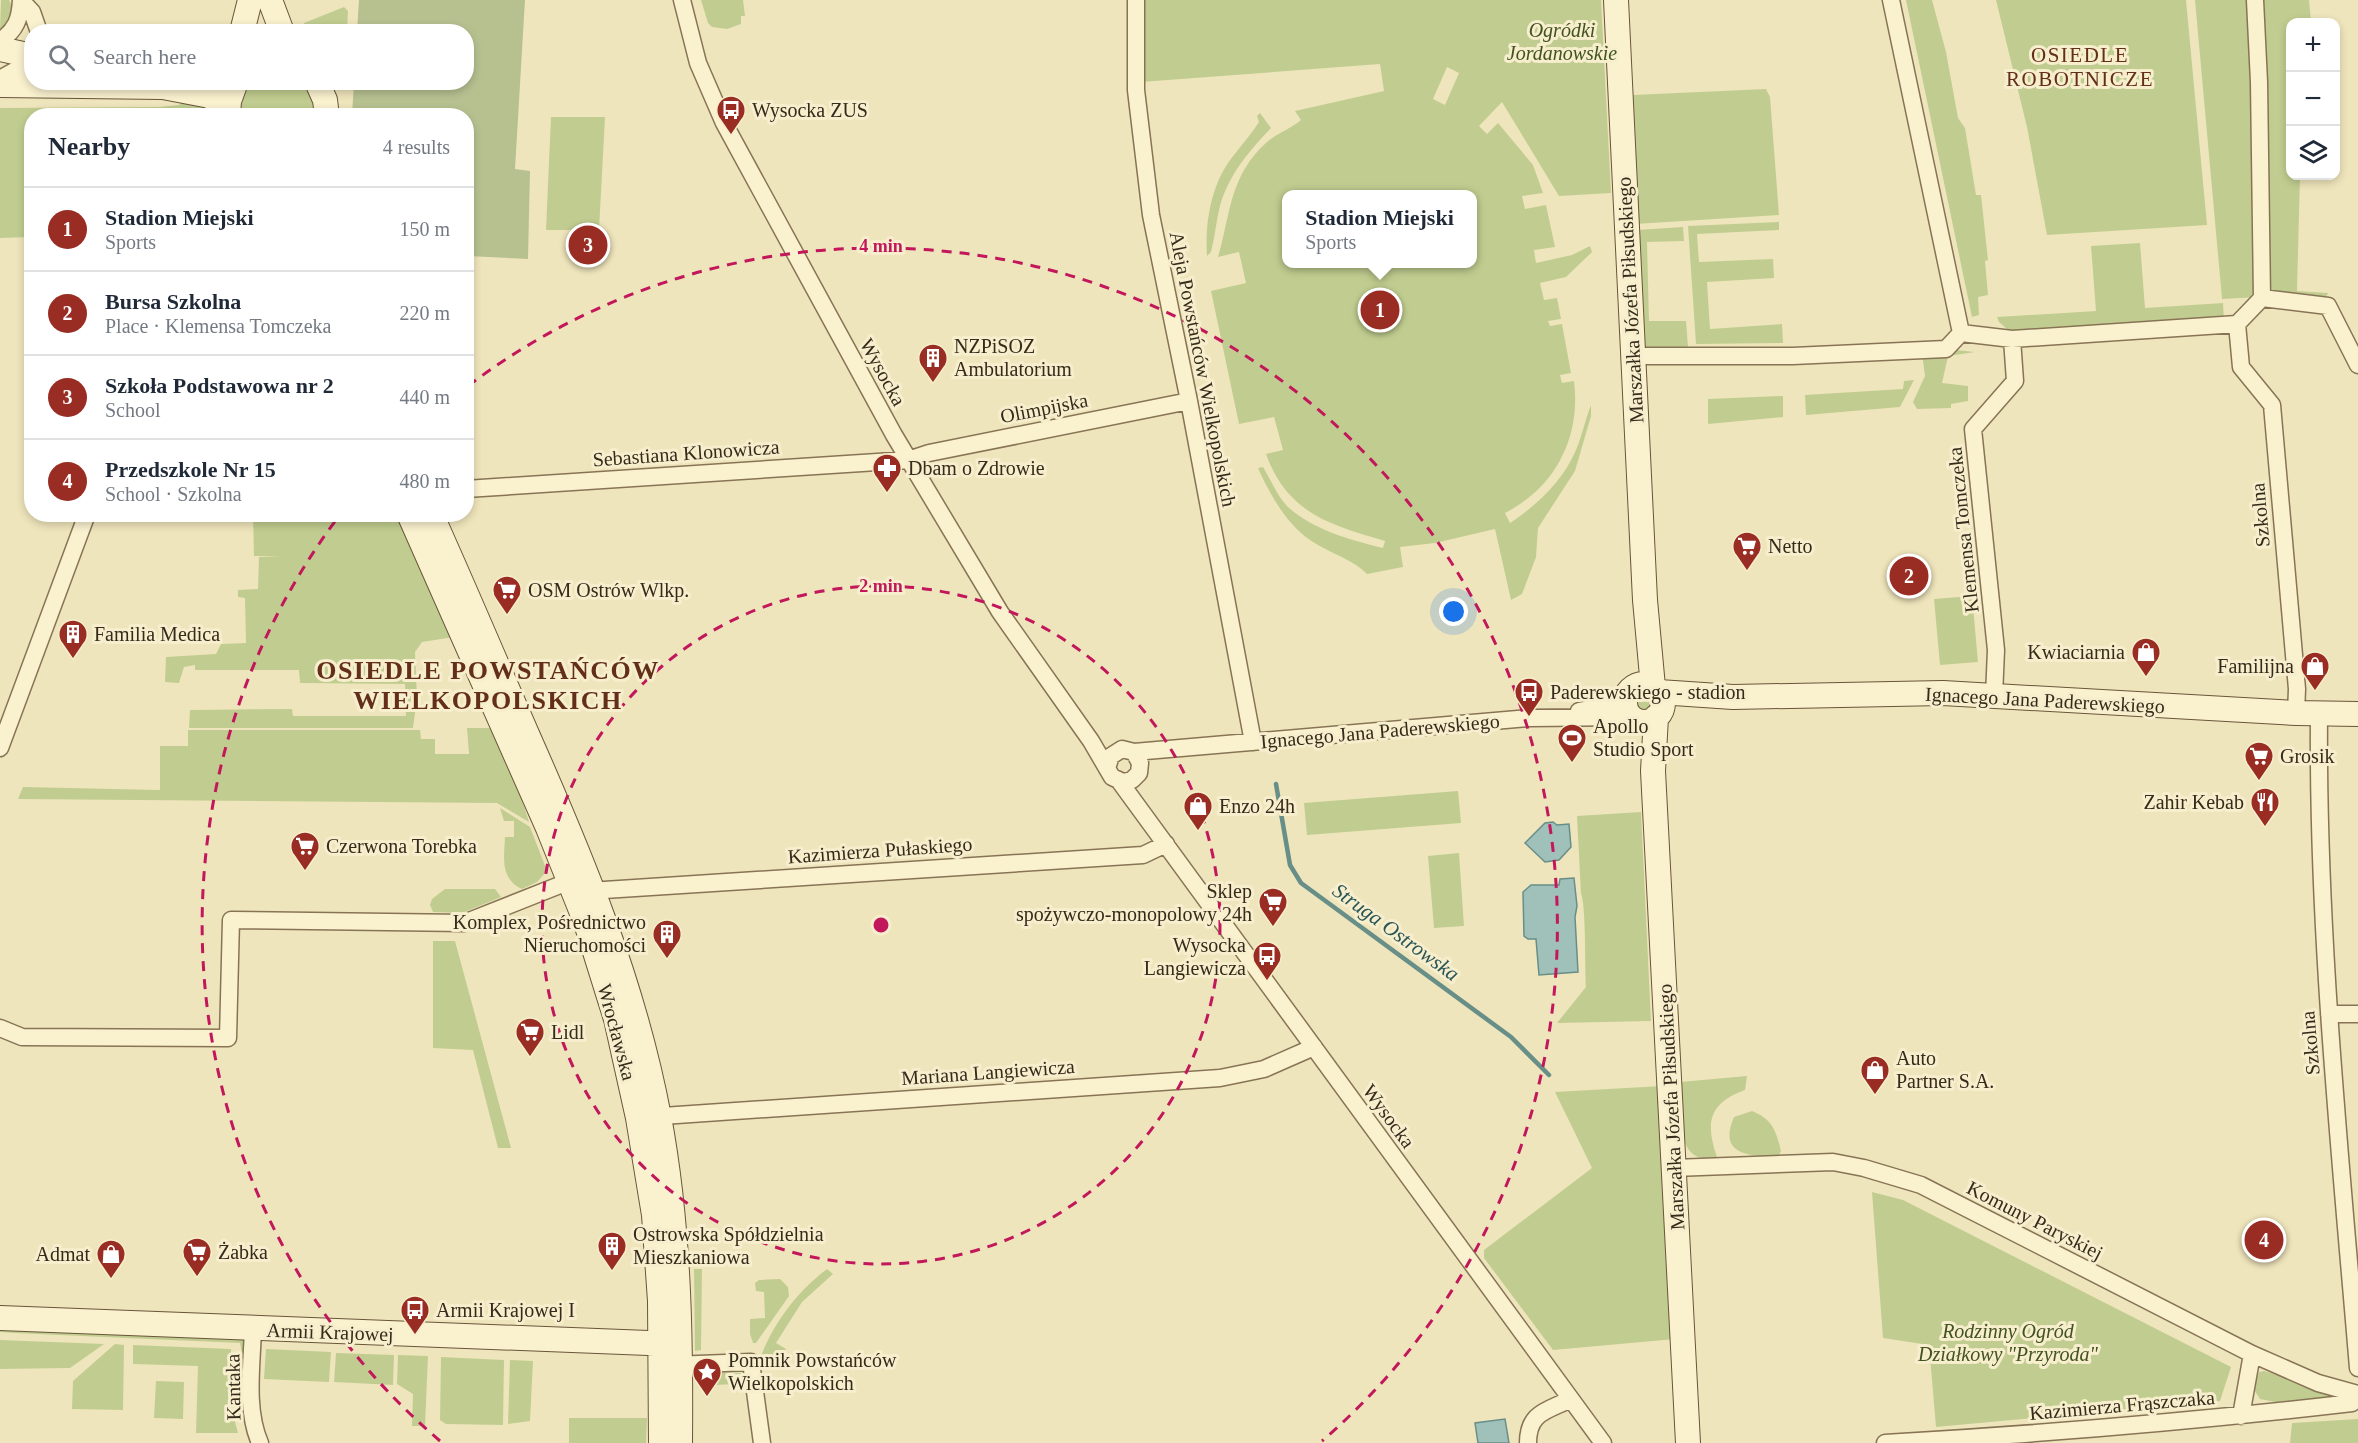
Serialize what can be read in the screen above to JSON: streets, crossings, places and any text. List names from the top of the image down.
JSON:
{
  "streets": {
    "street": [
      "Marszałka Józefa Piłsudskiego",
      "Aleja Powstańców Wielkopolskich",
      "Wysocka",
      "Olimpijska",
      "Sebastiana Klonowicza",
      "Szkolna",
      "Klemensa Tomczeka",
      "Ignacego Jana Paderewskiego",
      "Kazimierza Pułaskiego",
      "Wrocławska",
      "Mariana Langiewicza",
      "Komuny Paryskiej",
      "Armii Krajowej",
      "Kantaka",
      "Kazimierza Frąszczaka"
    ]
  },
  "crossings": [
    ["Marszałka Józefa Piłsudskiego", "Ignacego Jana Paderewskiego"],
    ["Marszałka Józefa Piłsudskiego", "Komuny Paryskiej"],
    ["Aleja Powstańców Wielkopolskich", "Olimpijska"],
    ["Aleja Powstańców Wielkopolskich", "Ignacego Jana Paderewskiego"],
    ["Wysocka", "Olimpijska"],
    ["Wysocka", "Sebastiana Klonowicza"],
    ["Wysocka", "Ignacego Jana Paderewskiego"],
    ["Wysocka", "Kazimierza Pułaskiego"],
    ["Wysocka", "Mariana Langiewicza"],
    ["Olimpijska", "Sebastiana Klonowicza"],
    ["Szkolna", "Ignacego Jana Paderewskiego"],
    ["Klemensa Tomczeka", "Ignacego Jana Paderewskiego"],
    ["Kazimierza Pułaskiego", "Wrocławska"],
    ["Wrocławska", "Mariana Langiewicza"],
    ["Wrocławska", "Armii Krajowej"],
    ["Komuny Paryskiej", "Kazimierza Frąszczaka"],
    ["Armii Krajowej", "Kantaka"]
  ],
  "districts": ["OSIEDLE ROBOTNICZE", "OSIEDLE POWSTAŃCÓW WIELKOPOLSKICH"],
  "water": ["Struga Ostrowska"],
  "parks": ["Ogródki Jordanowskie", "Rodzinny Ogród Działkowy \"Przyroda\""],
  "places": {
    "bus stop": [
      "Wysocka ZUS",
      "Paderewskiego - stadion",
      "Wysocka Langiewicza",
      "Armii Krajowej I"
    ],
    "building": [
      "NZPiSOZ Ambulatorium",
      "Familia Medica",
      "Komplex, Pośrednictwo Nieruchomości",
      "Ostrowska Spółdzielnia Mieszkaniowa"
    ],
    "pharmacy": ["Dbam o Zdrowie"],
    "supermarket": [
      "Netto",
      "OSM Ostrów Wlkp.",
      "Grosik",
      "Czerwona Torebka",
      "Sklep spożywczo-monopolowy 24h",
      "Lidl",
      "Żabka"
    ],
    "shop": [
      "Kwiaciarnia",
      "Familijna",
      "Enzo 24h",
      "Auto Partner S.A.",
      "Admat"
    ],
    "sports": ["Apollo Studio Sport"],
    "restaurant": ["Zahir Kebab"],
    "place": ["Pomnik Powstańców Wielkopolskich"]
  },
  "page": {
    "map_buttons": ["+", "−"],
    "search": "Search here",
    "heading": ["Nearby", "4 results"],
    "list": [
      {
        "mark": "1",
        "name": "Stadion Miejski",
        "note": "Sports",
        "value": "150 m"
      },
      {
        "mark": "2",
        "name": "Bursa Szkolna",
        "note": "Place · Klemensa Tomczeka",
        "value": "220 m"
      },
      {
        "mark": "3",
        "name": "Szkoła Podstawowa nr 2",
        "note": "School",
        "value": "440 m"
      },
      {
        "mark": "4",
        "name": "Przedszkole Nr 15",
        "note": "School · Szkolna",
        "value": "480 m"
      }
    ],
    "popup": ["Stadion Miejski", "Sports"],
    "pins": [
      "3",
      "1",
      "2",
      "4"
    ]
  },
  "rings": ["4 min", "2 min"]
}
